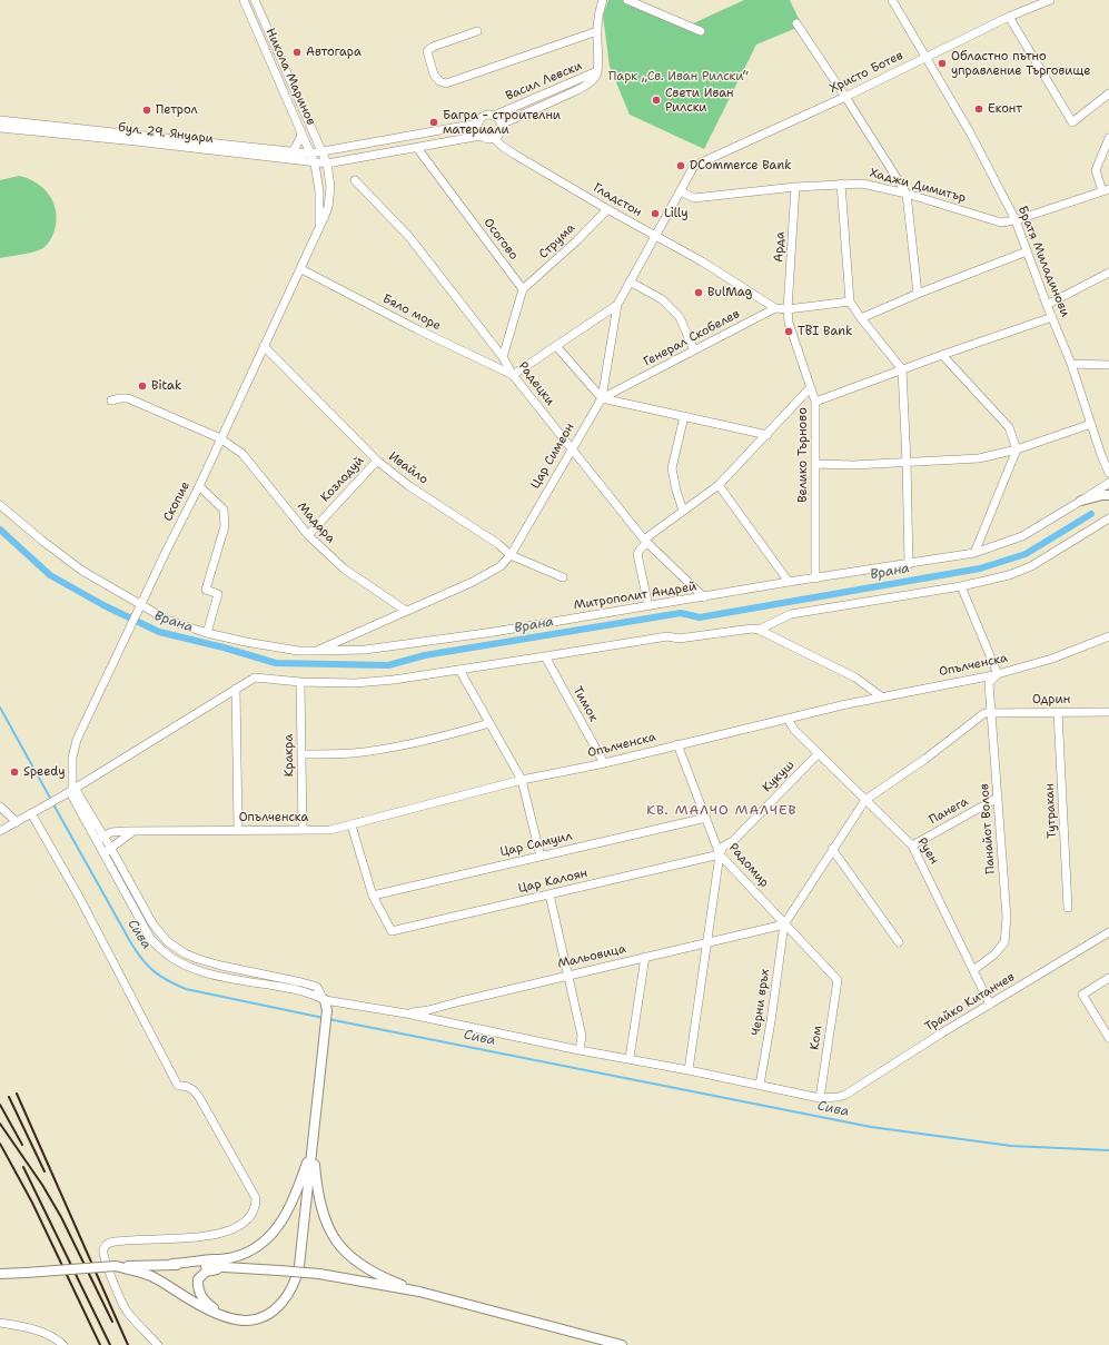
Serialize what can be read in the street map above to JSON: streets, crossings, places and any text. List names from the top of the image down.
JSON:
{
  "streets": {
    "street": [
      "Христо Ботев",
      "Никола Маринов",
      "Васил Левски",
      "бул. 29. Януари",
      "Хаджи Димитър",
      "Гладстон",
      "Осогово",
      "Струма",
      "Арда",
      "Братя Миладинови",
      "Бяло море",
      "Генерал Скобелев",
      "Радецки",
      "Велико Търново",
      "Цар Симеон",
      "Ивайло",
      "Козлодуй",
      "Скопие",
      "Мадара",
      "Митрополит Андрей",
      "Опълченска",
      "Одрин",
      "Тимок",
      "Кракра",
      "Кукуш",
      "Панега",
      "Тутракан",
      "Панайот Волов",
      "Цар Самуил",
      "Руен",
      "Радомир",
      "Цар Калоян",
      "Мальовица",
      "Черни връх",
      "Трайко Китанчев",
      "Ком"
    ]
  },
  "crossings": [
    ["Христо Ботев", "Братя Миладинови"],
    ["Христо Ботев", "Цар Симеон"],
    ["Никола Маринов", "бул. 29. Януари"],
    ["Никола Маринов", "Скопие"],
    ["Васил Левски", "Гладстон"],
    ["бул. 29. Януари", "Скопие"],
    ["Хаджи Димитър", "Арда"],
    ["Хаджи Димитър", "Братя Миладинови"],
    ["Хаджи Димитър", "Цар Симеон"],
    ["Гладстон", "Струма"],
    ["Гладстон", "Генерал Скобелев"],
    ["Гладстон", "Цар Симеон"],
    ["Осогово", "Струма"],
    ["Арда", "Велико Търново"],
    ["Бяло море", "Радецки"],
    ["Бяло море", "Скопие"],
    ["Генерал Скобелев", "Цар Симеон"],
    ["Радецки", "Цар Симеон"],
    ["Радецки", "Митрополит Андрей"],
    ["Велико Търново", "Митрополит Андрей"],
    ["Цар Симеон", "Ивайло"],
    ["Цар Симеон", "Мадара"],
    ["Цар Симеон", "Митрополит Андрей"],
    ["Ивайло", "Козлодуй"],
    ["Ивайло", "Скопие"],
    ["Козлодуй", "Мадара"],
    ["Скопие", "Мадара"],
    ["Скопие", "Митрополит Андрей"],
    ["Опълченска", "Тимок"],
    ["Опълченска", "Кракра"],
    ["Опълченска", "Панайот Волов"],
    ["Опълченска", "Руен"],
    ["Опълченска", "Радомир"],
    ["Одрин", "Тутракан"],
    ["Одрин", "Панайот Волов"],
    ["Кукуш", "Руен"],
    ["Кукуш", "Радомир"],
    ["Кукуш", "Цар Калоян"],
    ["Панега", "Панайот Волов"],
    ["Панега", "Руен"],
    ["Панайот Волов", "Руен"],
    ["Цар Самуил", "Радомир"],
    ["Цар Самуил", "Цар Калоян"],
    ["Руен", "Трайко Китанчев"],
    ["Радомир", "Цар Калоян"],
    ["Радомир", "Мальовица"],
    ["Радомир", "Черни връх"],
    ["Радомир", "Ком"],
    ["Мальовица", "Черни връх"],
    ["Трайко Китанчев", "Ком"]
  ],
  "districts": ["КВ. МАЛЧО МАЛЧЕВ"],
  "water": ["Врана", "Сива"],
  "parks": ["Парк „Св. Иван Рилски“"],
  "places": [
    "Автогара",
    "Областно пътно управление Търговище",
    "Свети Иван Рилски",
    "Еконт",
    "Петрол",
    "Багра - строителни материали",
    "DCommerce Bank",
    "Lilly",
    "BulMag",
    "TBI Bank",
    "Bitak",
    "Speedy"
  ]
}
